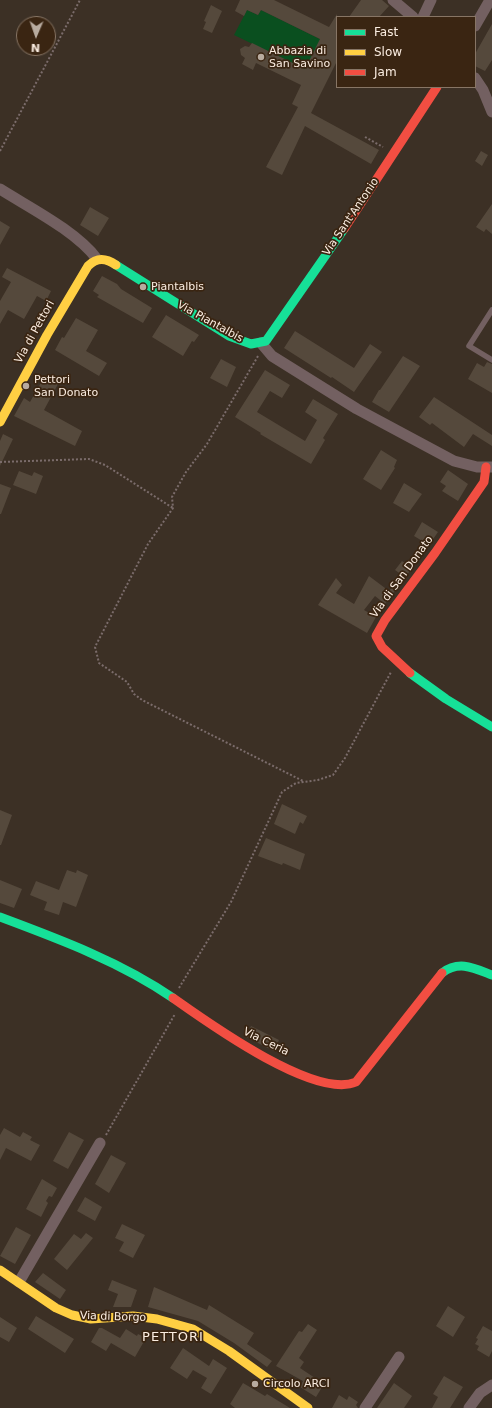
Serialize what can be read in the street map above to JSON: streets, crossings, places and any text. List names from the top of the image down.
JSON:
{
  "streets": {
    "street": [
      "Via Sant'Antonio",
      "Via Piantalbis",
      "Via di Pettori",
      "Via di San Donato",
      "Via Ceria",
      "Via di Borgo"
    ]
  },
  "crossings": [
    ["Via Sant'Antonio", "Via Piantalbis"],
    ["Via Piantalbis", "Via di Pettori"]
  ],
  "districts": ["PETTORI"],
  "places": [
    "Abbazia di San Savino",
    "Piantalbis",
    "Pettori San Donato",
    "Circolo ARCI"
  ],
  "legend": ["Fast", "Slow", "Jam"],
  "north": "bottom"
}
